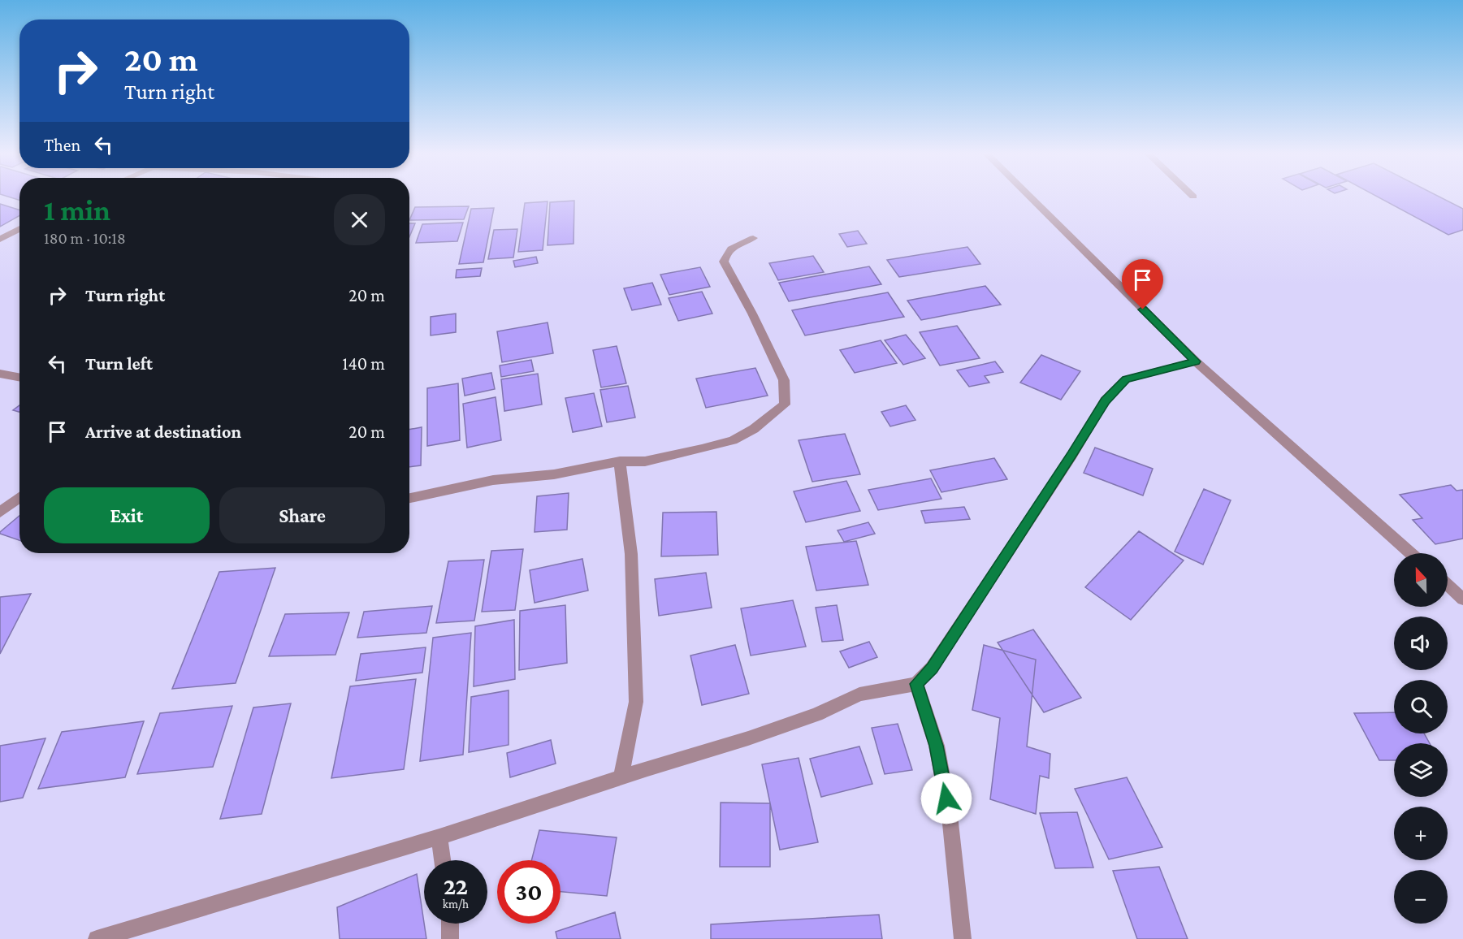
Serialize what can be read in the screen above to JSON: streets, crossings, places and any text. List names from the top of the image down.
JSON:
{
  "north": "top",
  "page": {
    "turn": ["20 m", "Turn right"],
    "then": "Then",
    "heading": ["1 min", "180 m · 10:18"],
    "list": [
      {
        "name": "Turn right",
        "value": "20 m"
      },
      {
        "name": "Turn left",
        "value": "140 m"
      },
      {
        "name": "Arrive at destination",
        "value": "20 m"
      }
    ],
    "buttons": ["Exit", "Share"],
    "map_buttons": ["+", "−"],
    "speed": "22 km/h",
    "limit": "30"
  }
}
